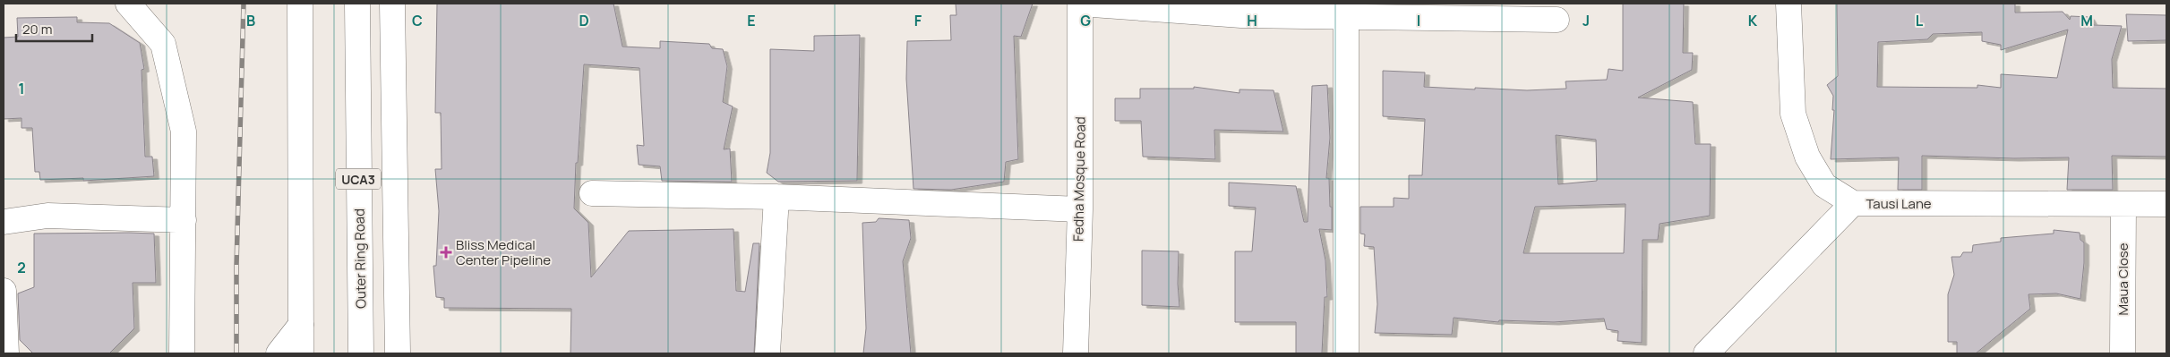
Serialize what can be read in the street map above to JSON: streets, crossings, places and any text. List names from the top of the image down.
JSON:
{
  "streets": {
    "street": [
      "UCA3",
      "Fedha Mosque Road",
      "Tausi Lane",
      "Outer Ring Road",
      "Maua Close"
    ]
  },
  "crossings": [
    ["Tausi Lane", "Maua Close"]
  ],
  "places": {
    "health": ["Bliss Medical Center Pipeline"]
  },
  "scale_bar": "20 m",
  "grid": {
    "columns": [
      "B",
      "C",
      "D",
      "E",
      "F",
      "G",
      "H",
      "I",
      "J",
      "K",
      "L",
      "M"
    ],
    "rows": ["1", "2"]
  }
}
